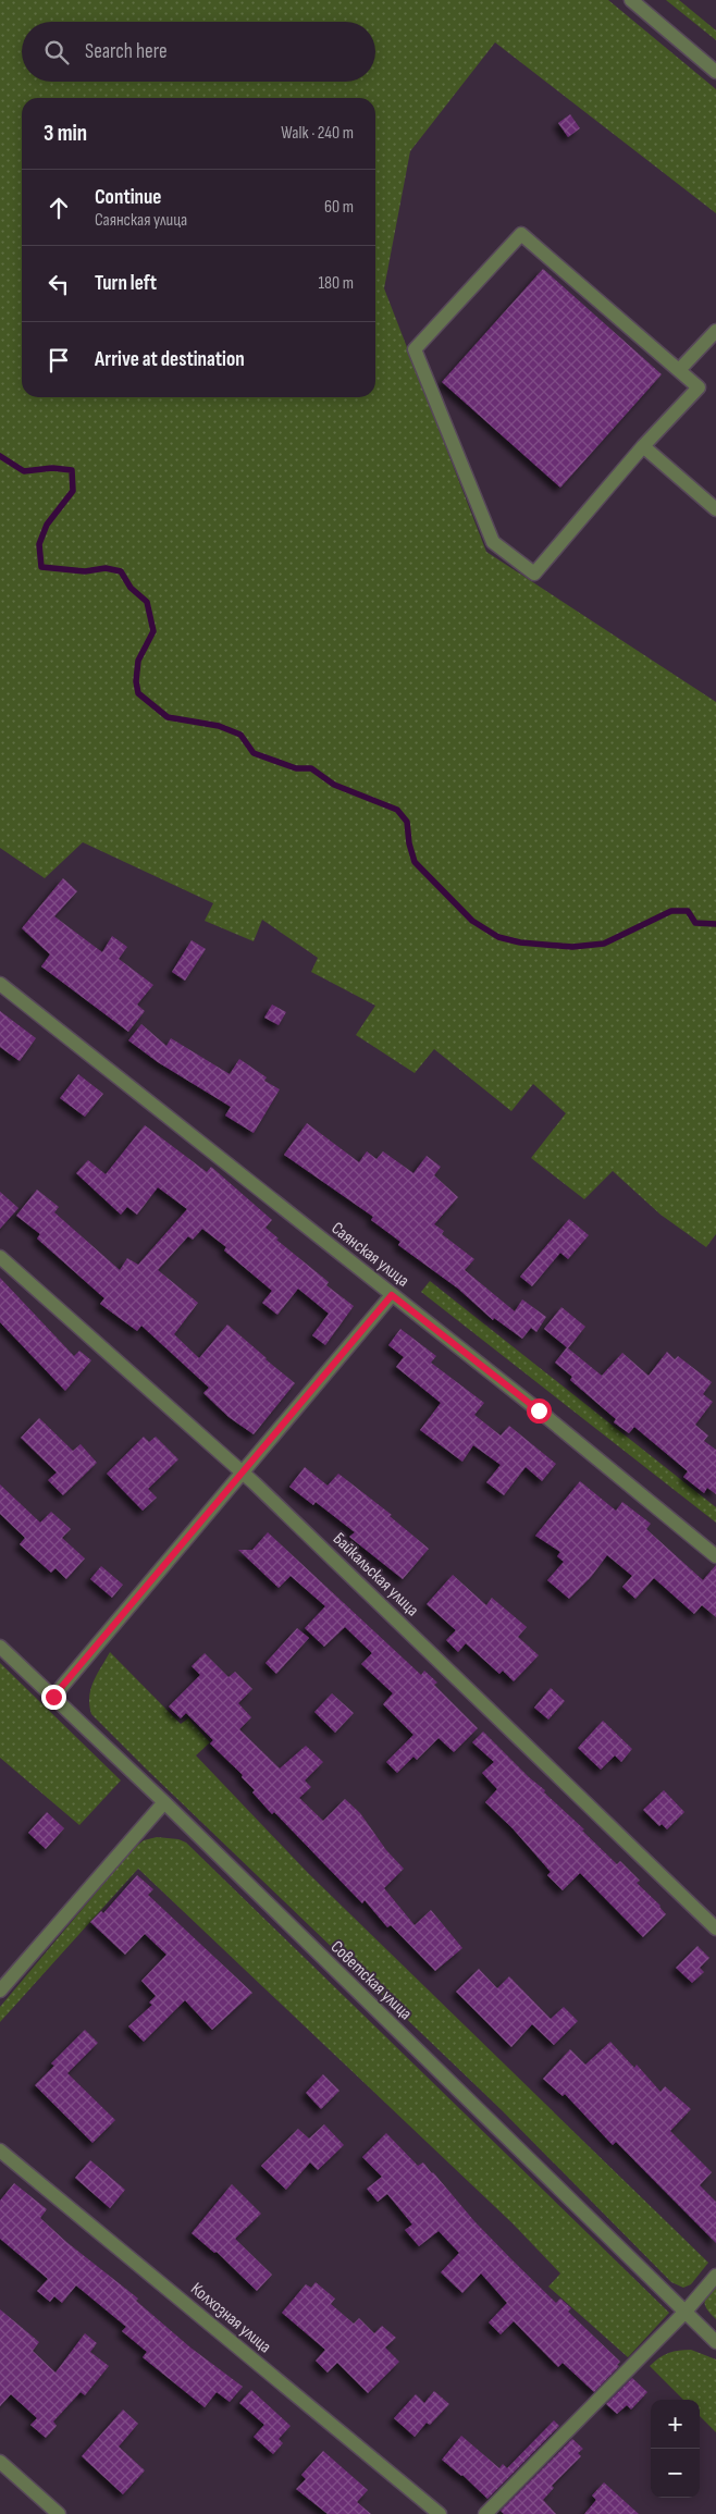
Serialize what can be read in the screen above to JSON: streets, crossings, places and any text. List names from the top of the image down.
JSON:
{
  "streets": {
    "street": [
      "Саянская улица",
      "Байкальская улица",
      "Советская улица",
      "Колхозная улица"
    ]
  },
  "page": {
    "search": "Search here",
    "heading": ["3 min", "Walk · 240 m"],
    "list": [
      ["Continue", "Саянская улица", "60 m"],
      ["Turn left", "180 m"],
      "Arrive at destination"
    ],
    "map_buttons": ["+", "−"]
  }
}
